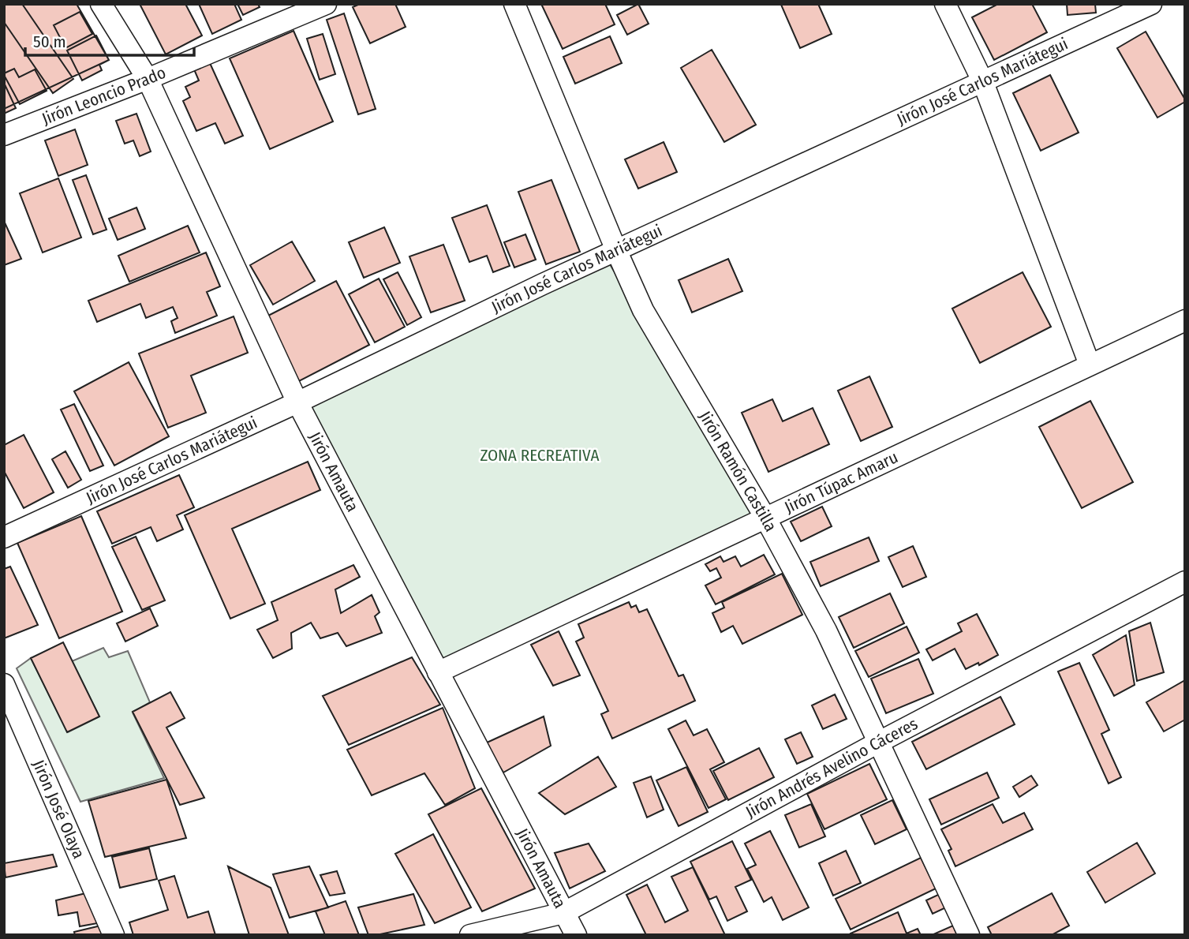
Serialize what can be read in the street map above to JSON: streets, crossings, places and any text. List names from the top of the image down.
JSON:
{
  "streets": {
    "street": [
      "Jirón José Carlos Mariátegui",
      "Jirón Leoncio Prado",
      "Jirón Ramón Castilla",
      "Jirón Amauta",
      "Jirón Túpac Amaru",
      "Jirón Andrés Avelino Cáceres",
      "Jirón José Olaya"
    ]
  },
  "crossings": [
    ["Jirón José Carlos Mariátegui", "Jirón Ramón Castilla"],
    ["Jirón José Carlos Mariátegui", "Jirón Amauta"],
    ["Jirón Leoncio Prado", "Jirón Amauta"],
    ["Jirón Ramón Castilla", "Jirón Túpac Amaru"],
    ["Jirón Ramón Castilla", "Jirón Andrés Avelino Cáceres"],
    ["Jirón Amauta", "Jirón Túpac Amaru"],
    ["Jirón Amauta", "Jirón Andrés Avelino Cáceres"]
  ],
  "parks": ["ZONA RECREATIVA"],
  "scale_bar": "50 m"
}
